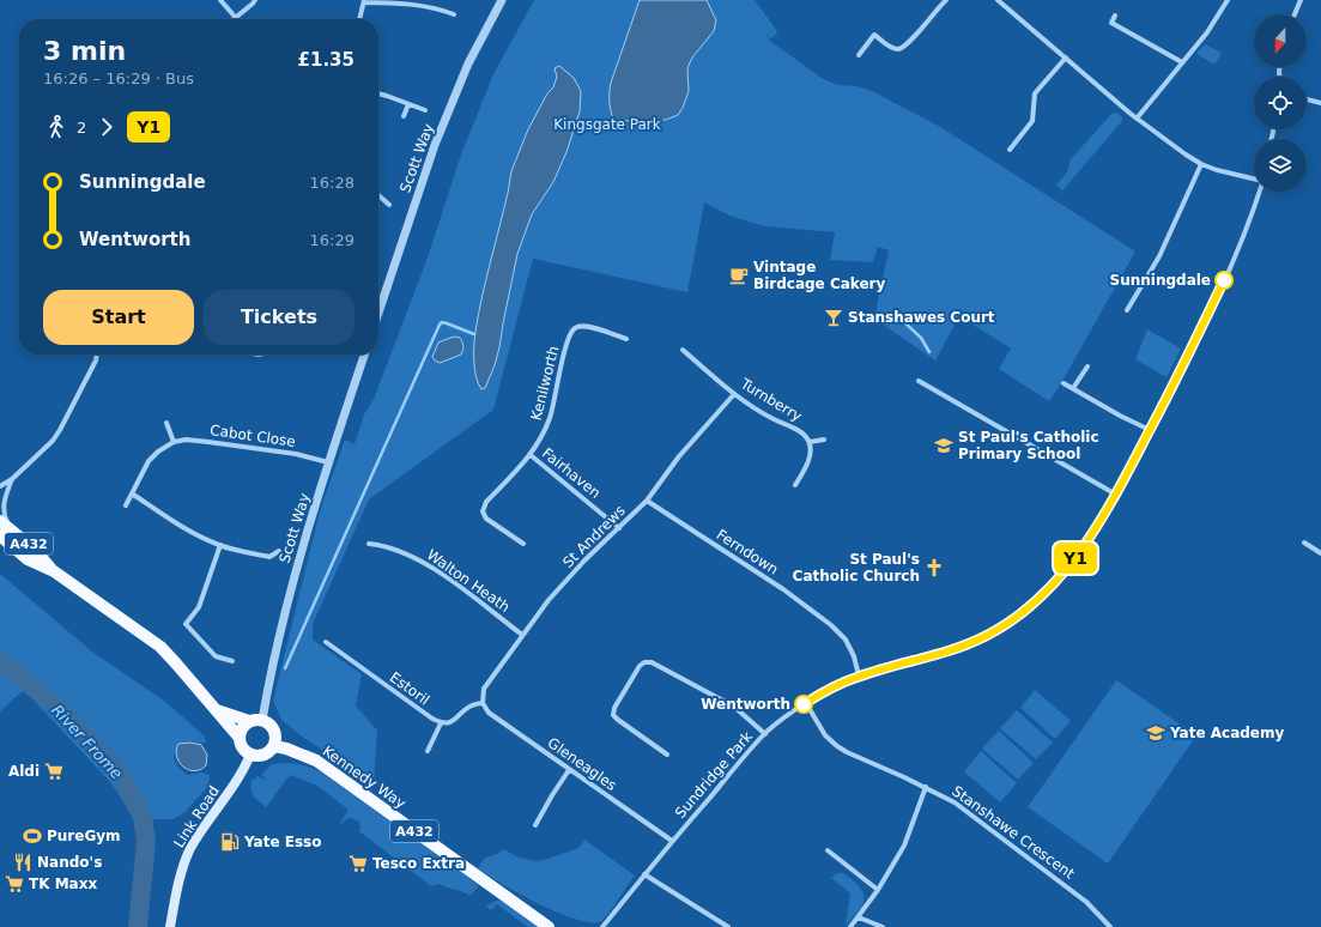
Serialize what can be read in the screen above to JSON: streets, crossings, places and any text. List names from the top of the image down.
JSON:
{
  "streets": {
    "main road": ["A432", "Kennedy Way", "Link Road"],
    "street": [
      "Scott Way",
      "Kenilworth",
      "Turnberry",
      "Cabot Close",
      "Fairhaven",
      "St Andrews",
      "Ferndown",
      "Walton Heath",
      "Estoril",
      "Gleneagles",
      "Sundridge Park",
      "Stanshawe Crescent"
    ]
  },
  "crossings": [
    ["Scott Way", "Cabot Close"],
    ["Scott Way", "A432"],
    ["Scott Way", "Kennedy Way"],
    ["Scott Way", "Link Road"],
    ["Kenilworth", "Fairhaven"],
    ["Turnberry", "St Andrews"],
    ["Fairhaven", "St Andrews"],
    ["St Andrews", "Ferndown"],
    ["St Andrews", "Walton Heath"],
    ["St Andrews", "Gleneagles"],
    ["A432", "Kennedy Way"],
    ["A432", "Link Road"],
    ["Ferndown", "Sundridge Park"],
    ["Gleneagles", "Sundridge Park"],
    ["Sundridge Park", "Stanshawe Crescent"],
    ["Kennedy Way", "Link Road"]
  ],
  "water": ["River Frome"],
  "parks": ["Kingsgate Park"],
  "places": {
    "cafe": ["Vintage Birdcage Cakery"],
    "other": ["Sunningdale", "Wentworth"],
    "bar": ["Stanshawes Court"],
    "school or university": ["St Paul's Catholic Primary School", "Yate Academy"],
    "church": ["St Paul's Catholic Church"],
    "supermarket": ["Aldi", "Tesco Extra", "TK Maxx"],
    "sports": ["PureGym"],
    "fuel station": ["Yate Esso"],
    "restaurant": ["Nando's"]
  },
  "lines": ["bus line Y1"],
  "north": "bottom",
  "page": {
    "on_map": "Y1",
    "heading": ["3 min", "16:26 – 16:29 · Bus", "£1.35"],
    "legs": ["2", "Y1"],
    "list": [
      {
        "name": "Sunningdale",
        "value": "16:28"
      },
      {
        "name": "Wentworth",
        "value": "16:29"
      }
    ],
    "buttons": ["Start", "Tickets"]
  }
}
